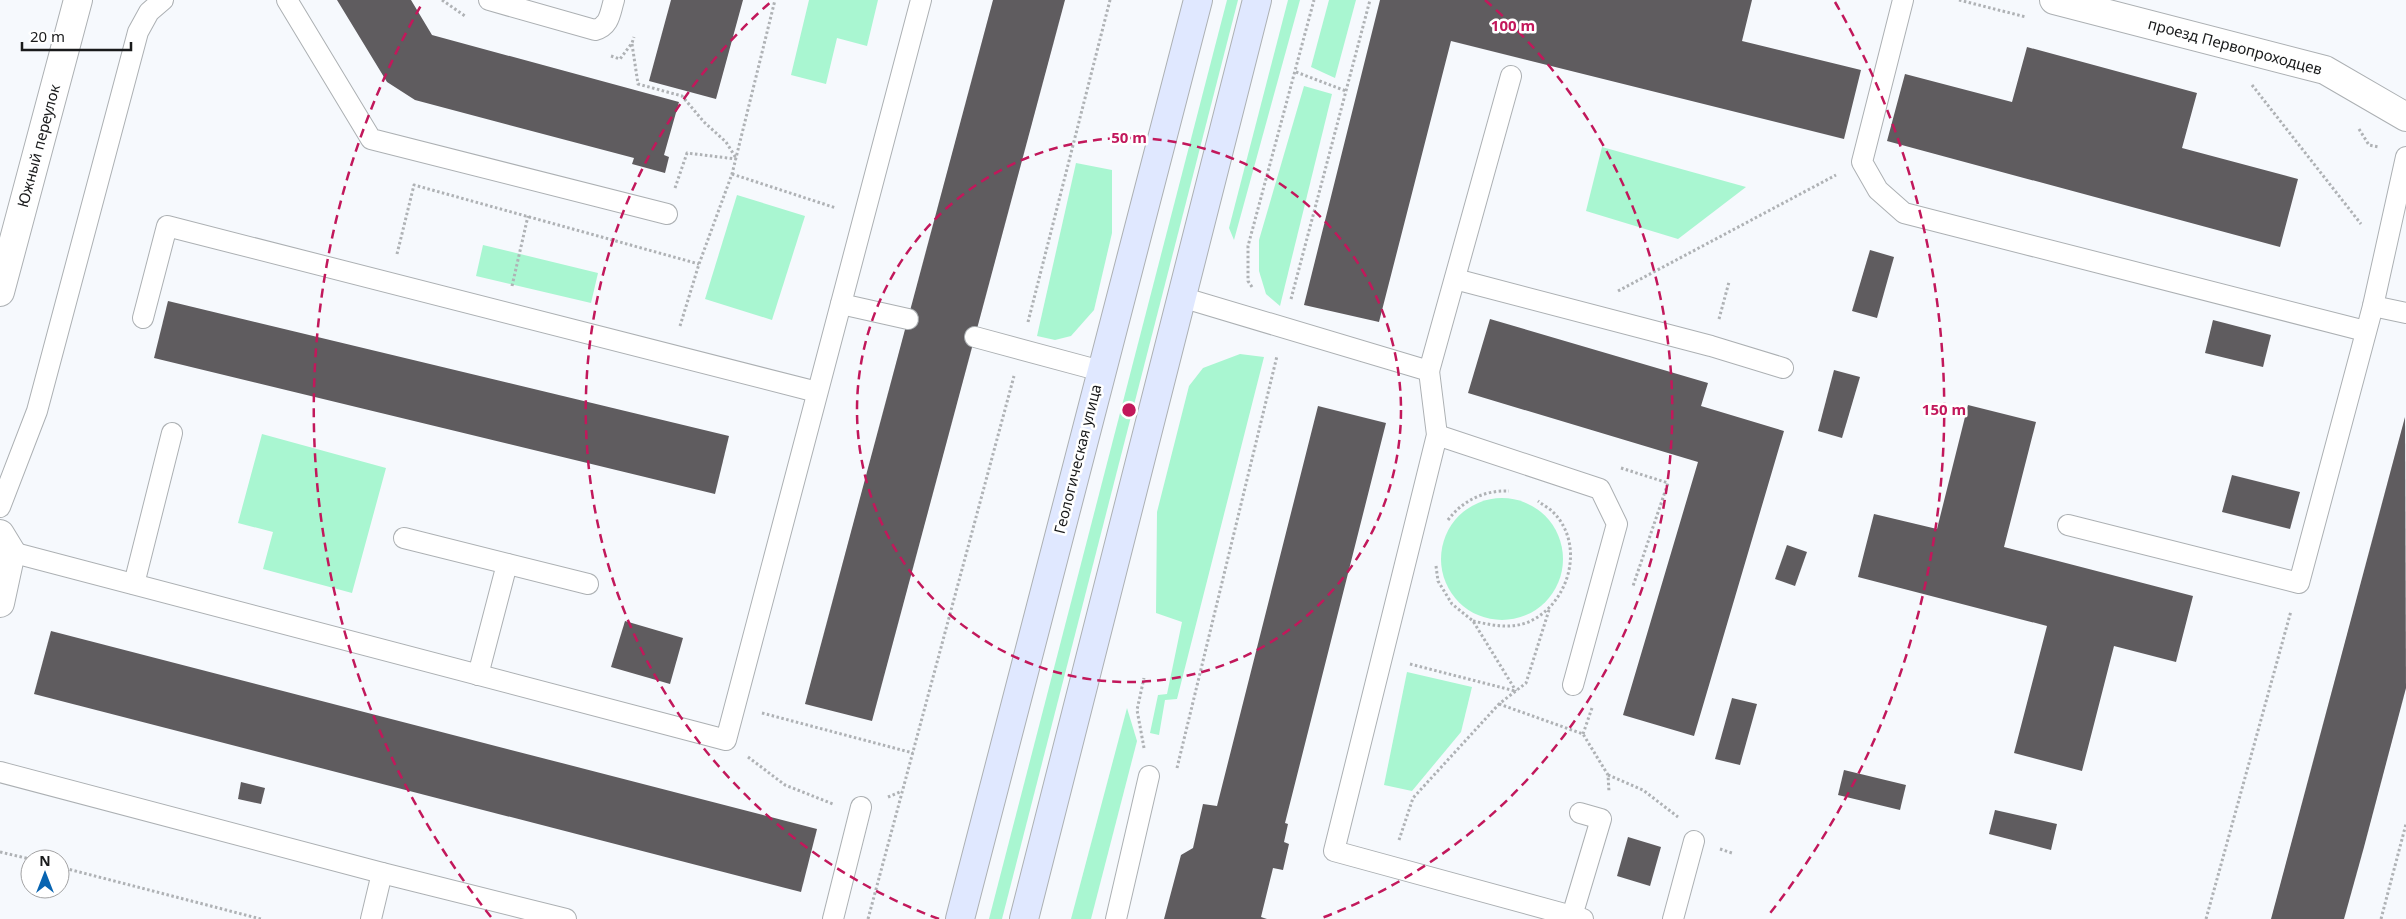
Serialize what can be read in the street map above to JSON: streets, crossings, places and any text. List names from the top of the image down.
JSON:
{
  "streets": {
    "main road": ["Геологическая улица"],
    "street": ["проезд Первопроходцев", "Южный переулок"]
  },
  "scale_bar": "20 m",
  "north": "top",
  "rings": ["100 m", "50 m", "150 m"]
}
